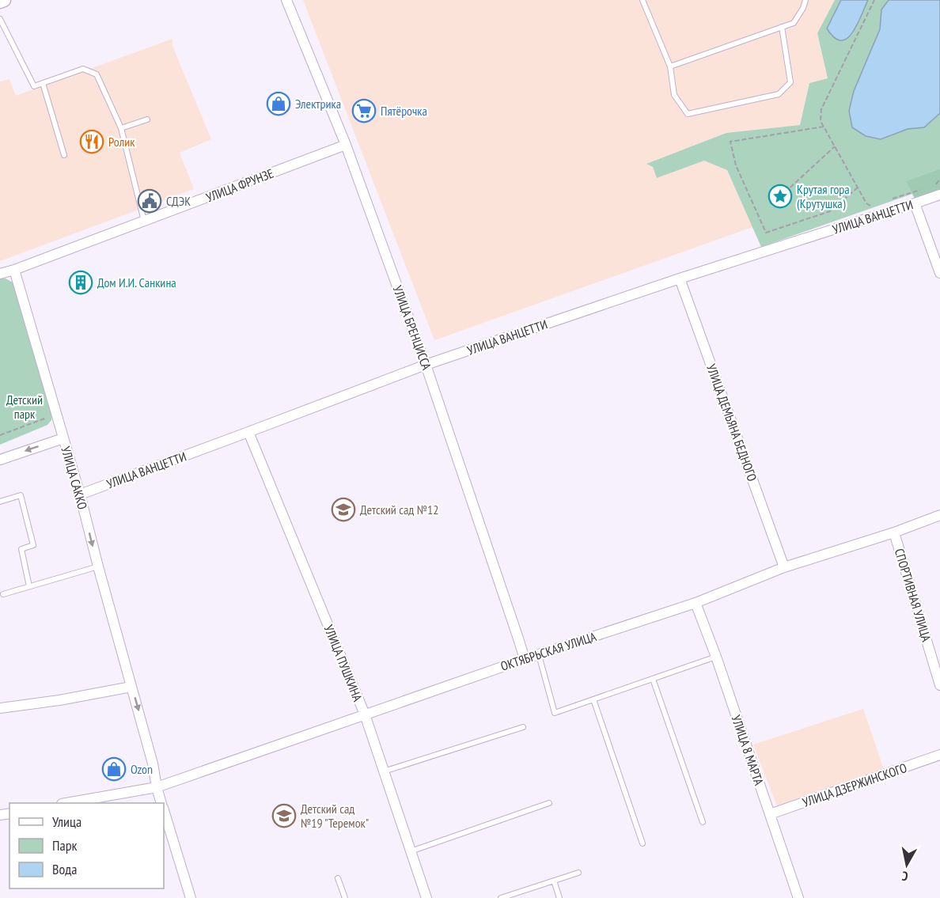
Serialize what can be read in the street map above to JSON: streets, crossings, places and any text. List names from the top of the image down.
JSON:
{
  "streets": {
    "street": [
      "УЛИЦА ФРУНЗЕ",
      "УЛИЦА ВАНЦЕТТИ",
      "УЛИЦА БРЕНЦИССА",
      "УЛИЦА ДЕМЬЯНА БЕДНОГО",
      "УЛИЦА САККО",
      "СПОРТИВНАЯ УЛИЦА",
      "ОКТЯБРЬСКАЯ УЛИЦА",
      "УЛИЦА ПУШКИНА",
      "УЛИЦА 8 МАРТА",
      "УЛИЦА ДЗЕРЖИНСКОГО"
    ]
  },
  "crossings": [
    ["УЛИЦА ФРУНЗЕ", "УЛИЦА БРЕНЦИССА"],
    ["УЛИЦА ФРУНЗЕ", "УЛИЦА САККО"],
    ["УЛИЦА ВАНЦЕТТИ", "УЛИЦА БРЕНЦИССА"],
    ["УЛИЦА ВАНЦЕТТИ", "УЛИЦА ДЕМЬЯНА БЕДНОГО"],
    ["УЛИЦА ВАНЦЕТТИ", "УЛИЦА САККО"],
    ["УЛИЦА ВАНЦЕТТИ", "УЛИЦА ПУШКИНА"],
    ["УЛИЦА БРЕНЦИССА", "ОКТЯБРЬСКАЯ УЛИЦА"],
    ["УЛИЦА ДЕМЬЯНА БЕДНОГО", "ОКТЯБРЬСКАЯ УЛИЦА"],
    ["УЛИЦА САККО", "ОКТЯБРЬСКАЯ УЛИЦА"],
    ["СПОРТИВНАЯ УЛИЦА", "ОКТЯБРЬСКАЯ УЛИЦА"],
    ["ОКТЯБРЬСКАЯ УЛИЦА", "УЛИЦА ПУШКИНА"],
    ["ОКТЯБРЬСКАЯ УЛИЦА", "УЛИЦА 8 МАРТА"],
    ["УЛИЦА 8 МАРТА", "УЛИЦА ДЗЕРЖИНСКОГО"]
  ],
  "parks": ["Детский парк"],
  "places": {
    "shop": ["Электрика", "Ozon"],
    "supermarket": ["Пятёрочка"],
    "restaurant": ["Ролик"],
    "place": ["Крутая гора (Крутушка)"],
    "public building": ["СДЭК"],
    "building": ["Дом И.И. Санкина"],
    "school or university": ["Детский сад №12", "Детский сад №19 \"Теремок\""]
  },
  "legend": ["Улица", "Парк", "Вода"],
  "north": "bottom"
}
